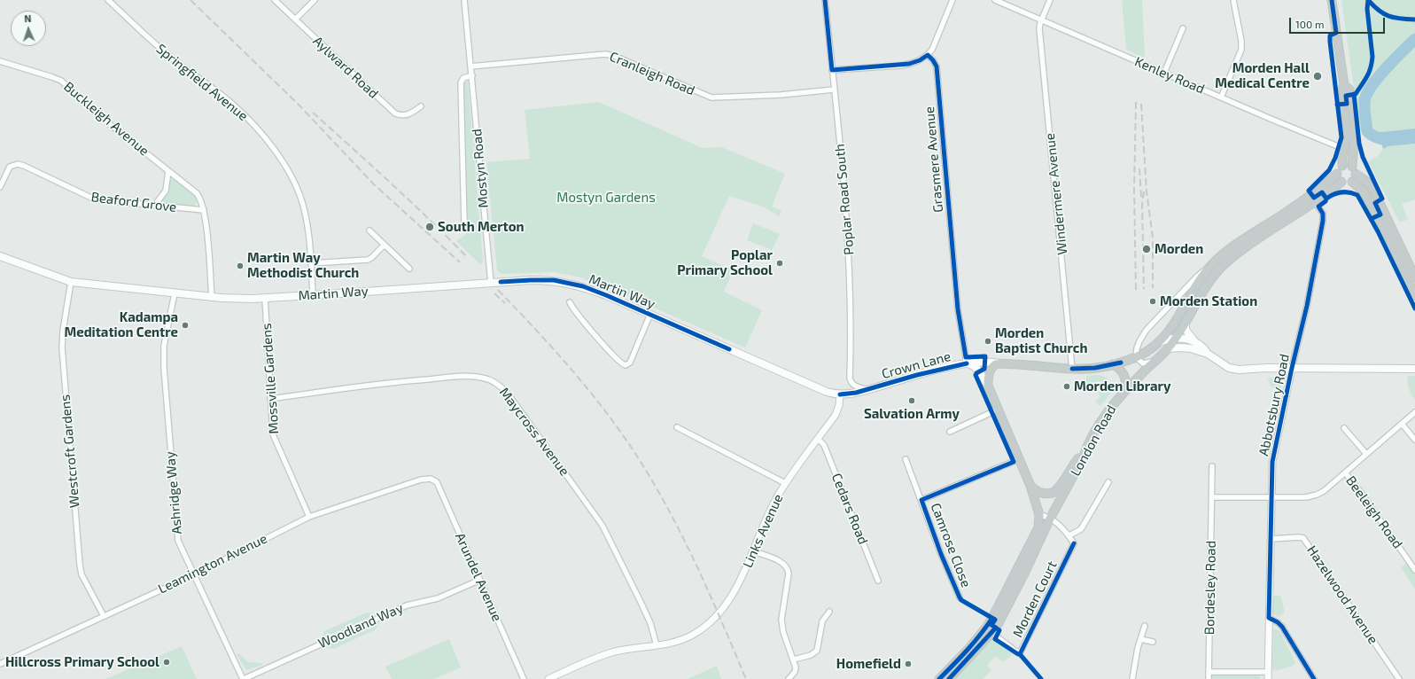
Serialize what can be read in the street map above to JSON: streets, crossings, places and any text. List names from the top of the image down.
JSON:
{
  "streets": {
    "highway": ["Crown Lane", "London Road"],
    "main road": ["Martin Way"],
    "street": [
      "Aylward Road",
      "Cranleigh Road",
      "Kenley Road",
      "Springfield Avenue",
      "Buckleigh Avenue",
      "Grasmere Avenue",
      "Mostyn Road",
      "Windermere Avenue",
      "Poplar Road South",
      "Beaford Grove",
      "Mossville Gardens",
      "Abbotsbury Road",
      "Maycross Avenue",
      "Westcroft Gardens",
      "Ashridge Way",
      "Cedars Road",
      "Beeleigh Road",
      "Links Avenue",
      "Camrose Close",
      "Leamington Avenue",
      "Arundel Avenue",
      "Bordesley Road",
      "Hazelwood Avenue",
      "Morden Court",
      "Woodland Way"
    ]
  },
  "crossings": [
    ["Cranleigh Road", "Mostyn Road"],
    ["Cranleigh Road", "Poplar Road South"],
    ["Kenley Road", "Windermere Avenue"],
    ["Springfield Avenue", "Martin Way"],
    ["Buckleigh Avenue", "Beaford Grove"],
    ["Buckleigh Avenue", "Martin Way"],
    ["Grasmere Avenue", "Crown Lane"],
    ["Mostyn Road", "Martin Way"],
    ["Windermere Avenue", "Crown Lane"],
    ["Poplar Road South", "Crown Lane"],
    ["Martin Way", "Crown Lane"],
    ["Martin Way", "Mossville Gardens"],
    ["Martin Way", "Westcroft Gardens"],
    ["Martin Way", "Ashridge Way"],
    ["Martin Way", "Links Avenue"],
    ["Crown Lane", "Links Avenue"],
    ["Mossville Gardens", "Maycross Avenue"],
    ["Mossville Gardens", "Leamington Avenue"],
    ["Abbotsbury Road", "London Road"],
    ["Abbotsbury Road", "Hazelwood Avenue"],
    ["Maycross Avenue", "Links Avenue"],
    ["London Road", "Morden Court"],
    ["Westcroft Gardens", "Leamington Avenue"],
    ["Ashridge Way", "Leamington Avenue"],
    ["Ashridge Way", "Woodland Way"],
    ["Cedars Road", "Links Avenue"],
    ["Leamington Avenue", "Arundel Avenue"],
    ["Arundel Avenue", "Woodland Way"]
  ],
  "parks": ["Mostyn Gardens"],
  "places": [
    "Morden Hall Medical Centre",
    "South Merton",
    "Morden",
    "Poplar Primary School",
    "Martin Way Methodist Church",
    "Morden Station",
    "Kadampa Meditation Centre",
    "Morden Baptist Church",
    "Morden Library",
    "Salvation Army",
    "Hillcross Primary School",
    "Homefield"
  ],
  "scale_bar": "100 m",
  "north": "top"
}
